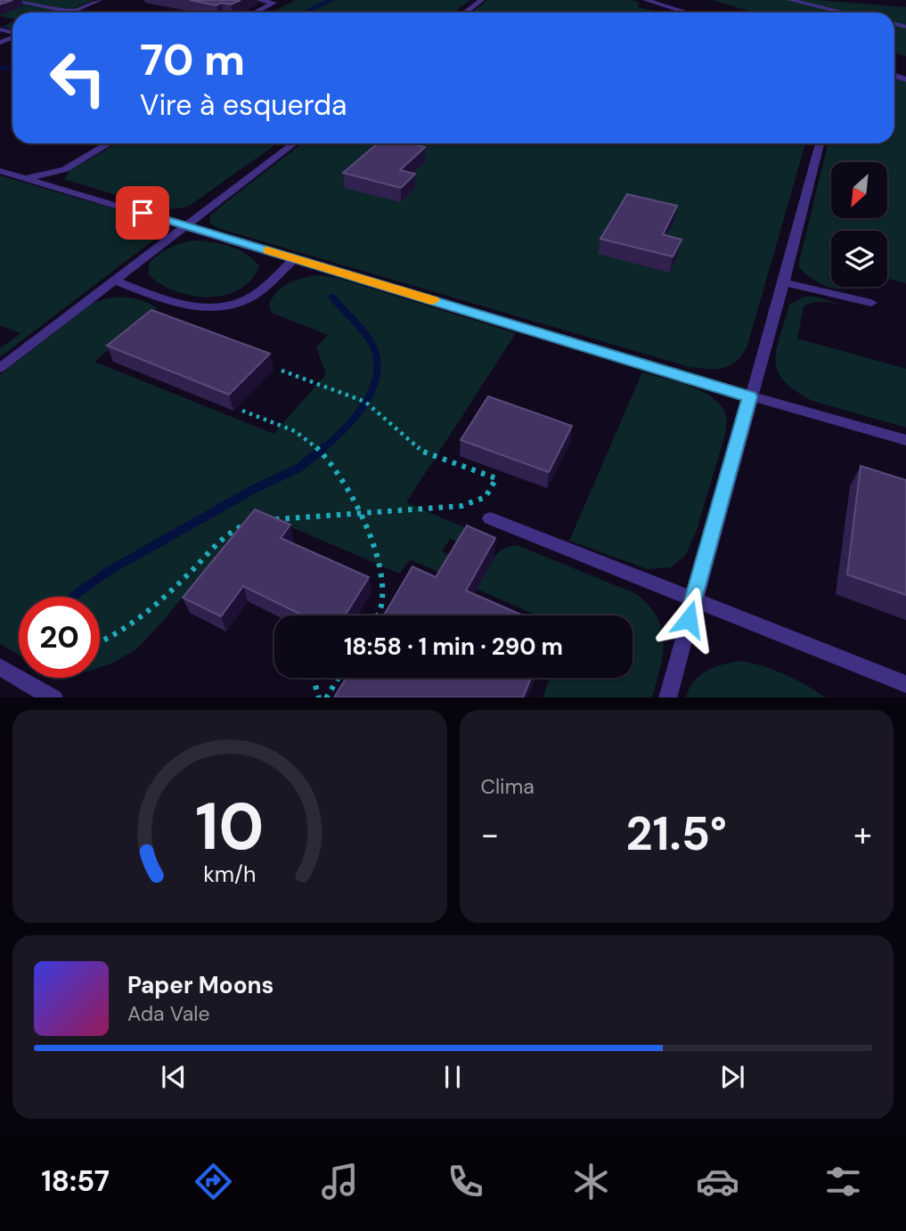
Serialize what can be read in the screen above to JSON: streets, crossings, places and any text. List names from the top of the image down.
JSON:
{
  "north": "bottom left",
  "page": {
    "turn": ["70 m", "Vire à esquerda"],
    "limit": "20",
    "trip": "18:58 · 1 min · 290 m",
    "tile": "Clima",
    "heat": ["−", "21.5°", "+"],
    "song": ["Paper Moons", "Ada Vale"],
    "tabs": "18:57",
    "gauge": ["10", "km/h"]
  }
}
